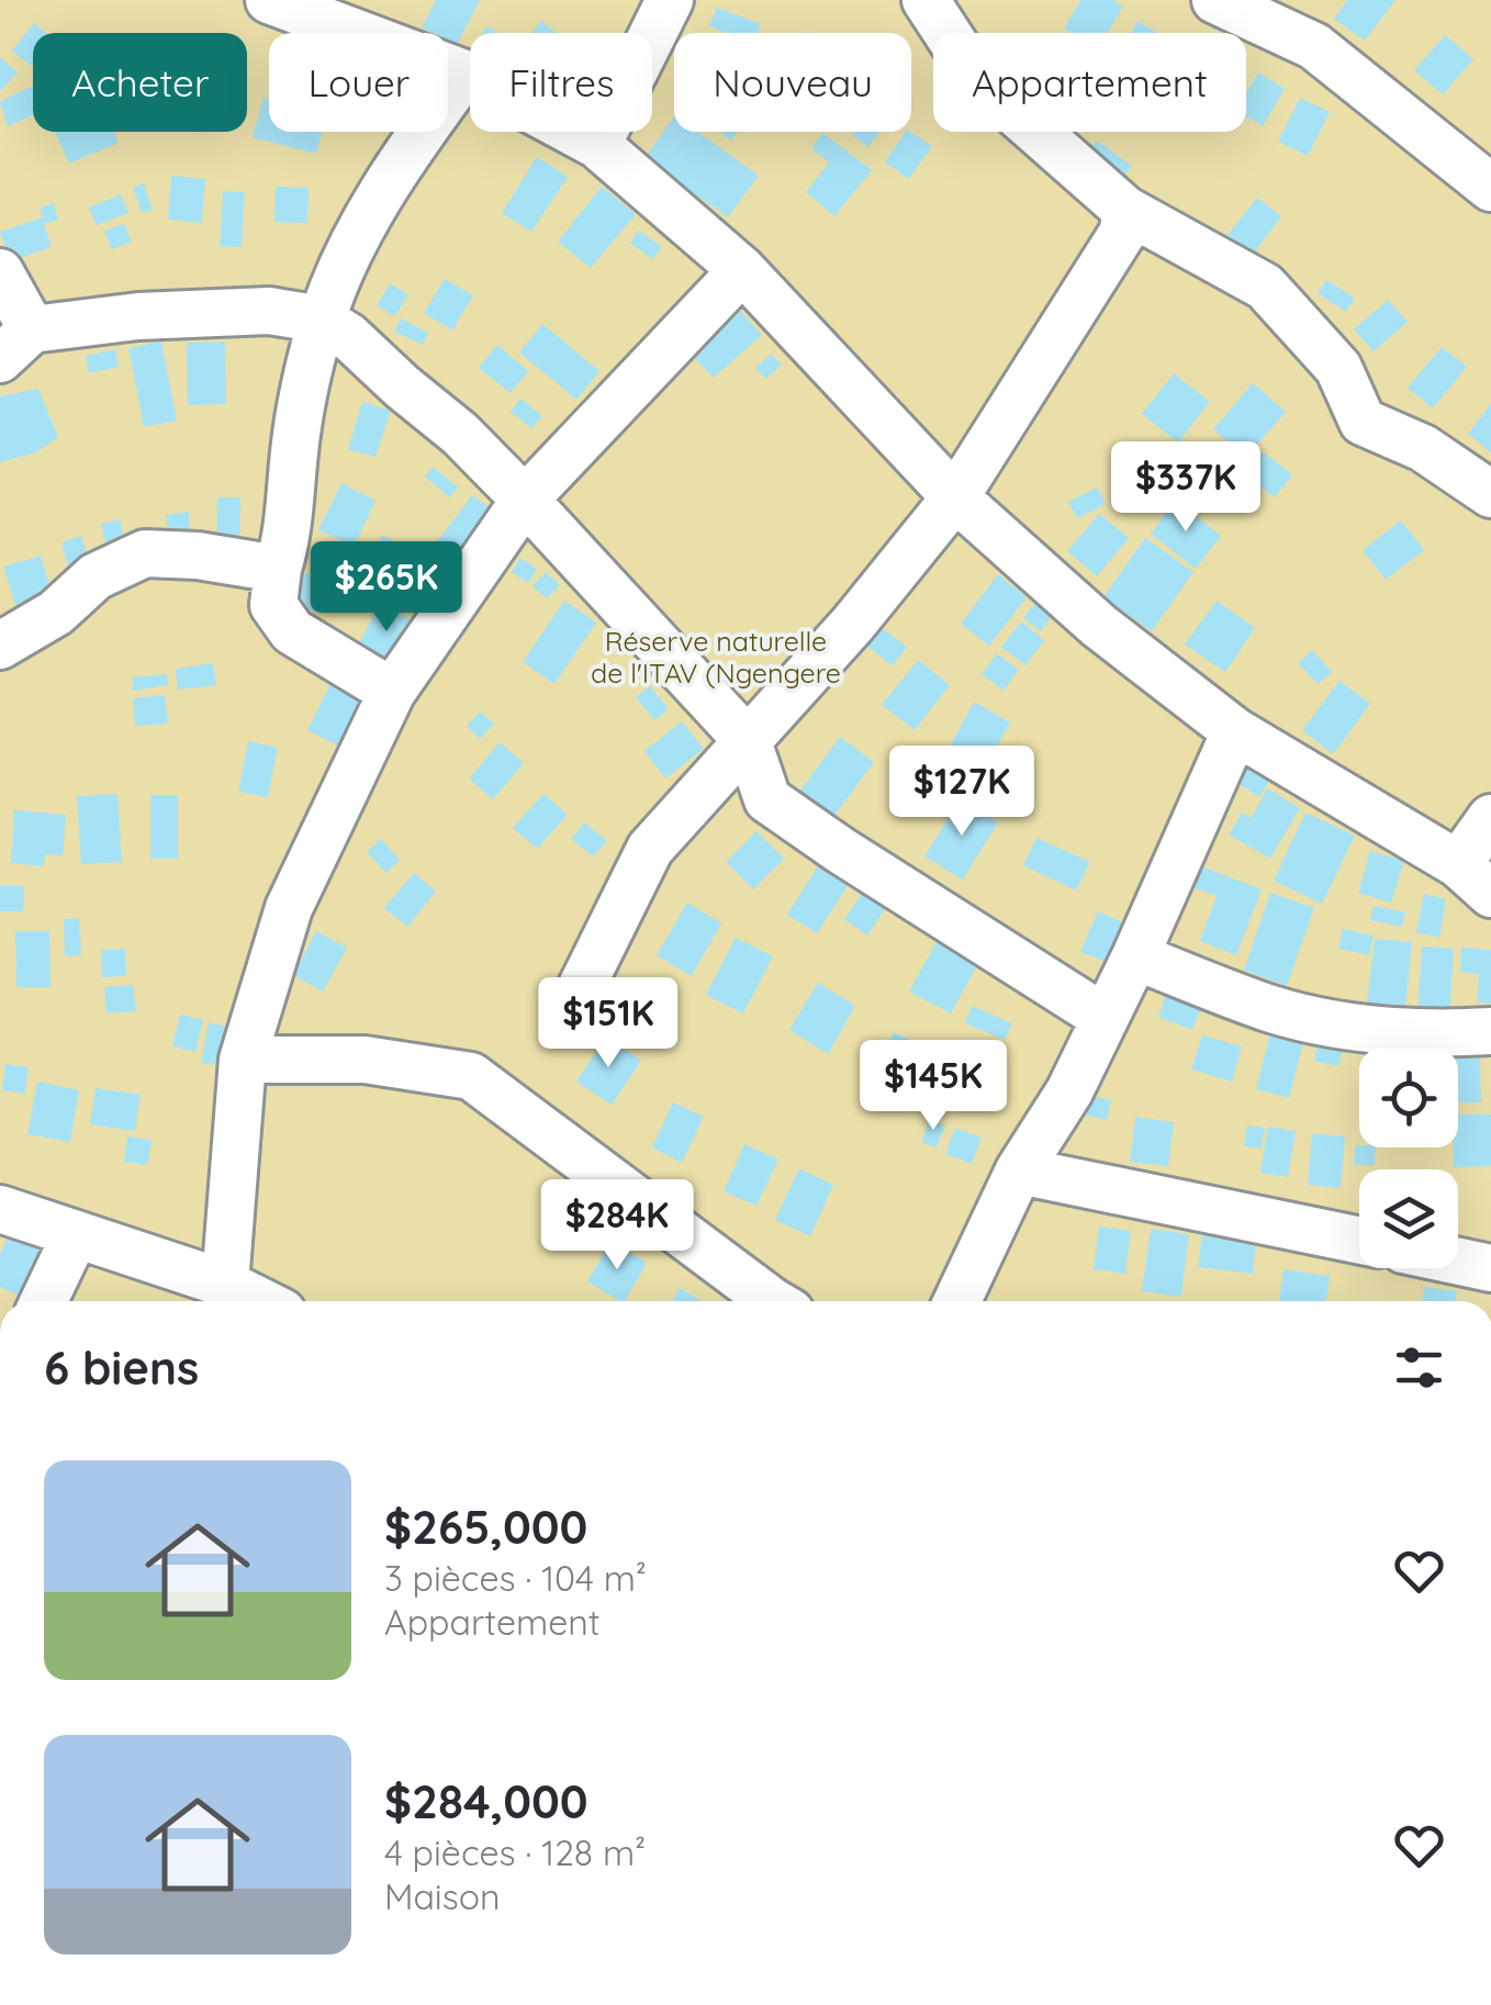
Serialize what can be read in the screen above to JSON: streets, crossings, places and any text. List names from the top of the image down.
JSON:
{
  "parks": ["Réserve naturelle de l'ITAV (Ngengere"],
  "page": {
    "chip": [
      "Acheter",
      "Louer",
      "Filtres",
      "Nouveau",
      "Appartement"
    ],
    "price": [
      "$337K",
      "$265K",
      "$127K",
      "$151K",
      "$145K",
      "$284K"
    ],
    "heading": "6 biens",
    "list": [
      {
        "name": "$265,000",
        "note": "3 pièces · 104 m² · Appartement"
      },
      {
        "name": "$284,000",
        "note": "4 pièces · 128 m² · Maison"
      }
    ]
  }
}
